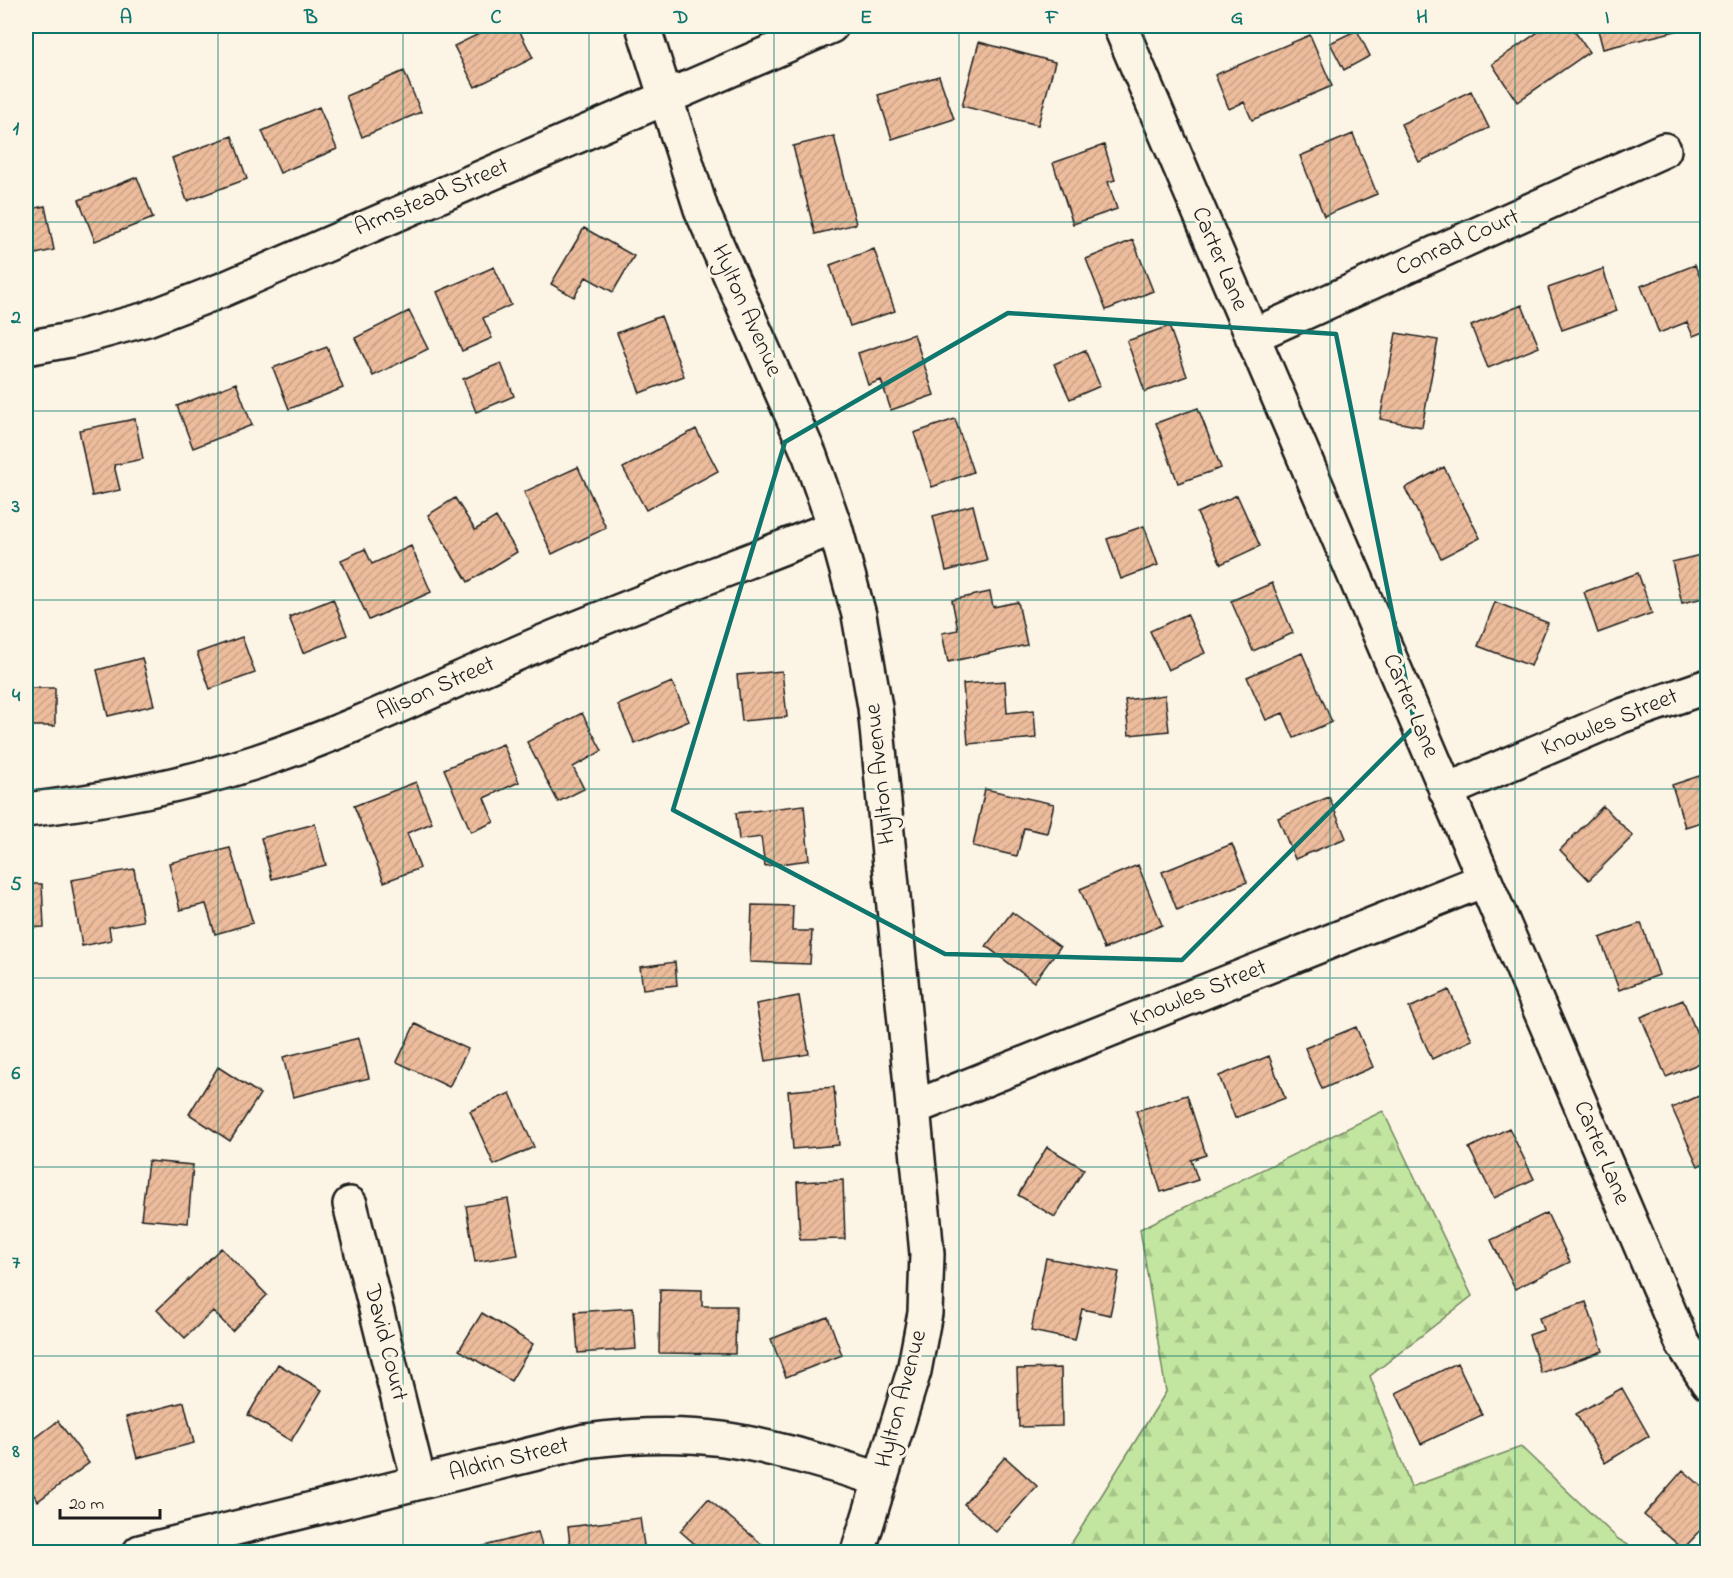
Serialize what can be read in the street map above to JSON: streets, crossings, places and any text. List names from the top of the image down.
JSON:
{
  "streets": {
    "street": [
      "Armstead Street",
      "Conrad Court",
      "Carter Lane",
      "Hylton Avenue",
      "Alison Street",
      "Knowles Street",
      "David Court",
      "Aldrin Street"
    ]
  },
  "crossings": [
    ["Armstead Street", "Hylton Avenue"],
    ["Conrad Court", "Carter Lane"],
    ["Carter Lane", "Knowles Street"],
    ["Hylton Avenue", "Alison Street"],
    ["Hylton Avenue", "Knowles Street"],
    ["Hylton Avenue", "Aldrin Street"],
    ["David Court", "Aldrin Street"]
  ],
  "scale_bar": "20 m",
  "grid": {
    "columns": [
      "A",
      "B",
      "C",
      "D",
      "E",
      "F",
      "G",
      "H",
      "I"
    ],
    "rows": [
      "1",
      "2",
      "3",
      "4",
      "5",
      "6",
      "7",
      "8"
    ]
  }
}
